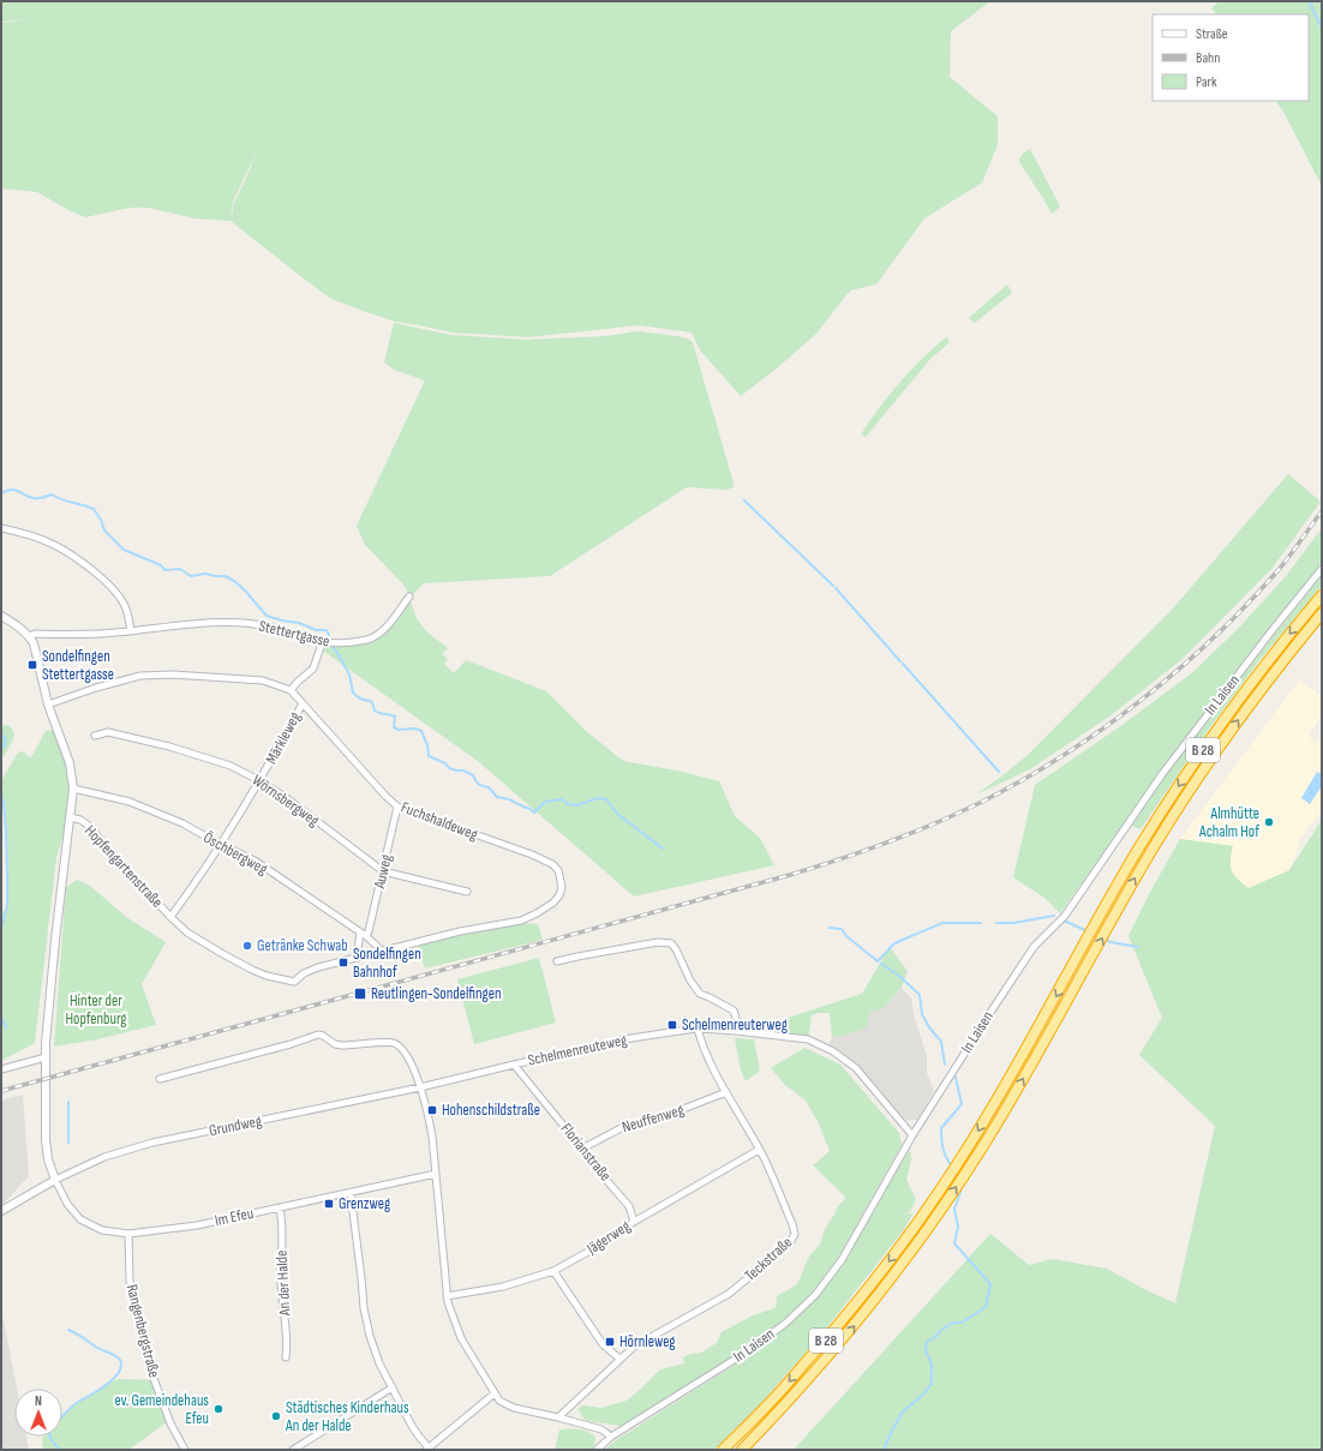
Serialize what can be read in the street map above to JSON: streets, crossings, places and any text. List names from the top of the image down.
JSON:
{
  "streets": {
    "highway": ["B 28"],
    "street": [
      "Stettertgasse",
      "In Laisen",
      "Märkleweg",
      "Wörnsbergweg",
      "Fuchshaldeweg",
      "Öschbergweg",
      "Hopfengartenstraße",
      "Auweg",
      "Schelmenreuteweg",
      "Neuffenweg",
      "Grundweg",
      "Florianstraße",
      "Im Efeu",
      "Jägerweg",
      "Teckstraße",
      "An der Halde",
      "Rangenbergstraße"
    ]
  },
  "crossings": [
    ["Stettertgasse", "Hopfengartenstraße"],
    ["In Laisen", "Schelmenreuteweg"],
    ["Märkleweg", "Wörnsbergweg"],
    ["Märkleweg", "Fuchshaldeweg"],
    ["Märkleweg", "Öschbergweg"],
    ["Märkleweg", "Hopfengartenstraße"],
    ["Wörnsbergweg", "Auweg"],
    ["Fuchshaldeweg", "Öschbergweg"],
    ["Fuchshaldeweg", "Hopfengartenstraße"],
    ["Fuchshaldeweg", "Auweg"],
    ["Öschbergweg", "Hopfengartenstraße"],
    ["Öschbergweg", "Auweg"],
    ["Schelmenreuteweg", "Grundweg"],
    ["Schelmenreuteweg", "Florianstraße"],
    ["Schelmenreuteweg", "Teckstraße"],
    ["Neuffenweg", "Florianstraße"],
    ["Neuffenweg", "Teckstraße"],
    ["Grundweg", "Im Efeu"],
    ["Florianstraße", "Jägerweg"],
    ["Im Efeu", "An der Halde"],
    ["Im Efeu", "Rangenbergstraße"],
    ["Jägerweg", "Teckstraße"]
  ],
  "parks": ["Hinter der Hopfenburg"],
  "places": {
    "transit": [
      "Sondelfingen Stettertgasse",
      "Sondelfingen Bahnhof",
      "Reutlingen-Sondelfingen",
      "Schelmenreuterweg",
      "Hohenschildstraße",
      "Grenzweg",
      "Hörnleweg"
    ],
    "other": [
      "Almhütte Achalm Hof",
      "Getränke Schwab",
      "ev. Gemeindehaus Efeu",
      "Städtisches Kinderhaus An der Halde"
    ]
  },
  "legend": ["Straße", "Bahn", "Park"],
  "north": "top"
}
